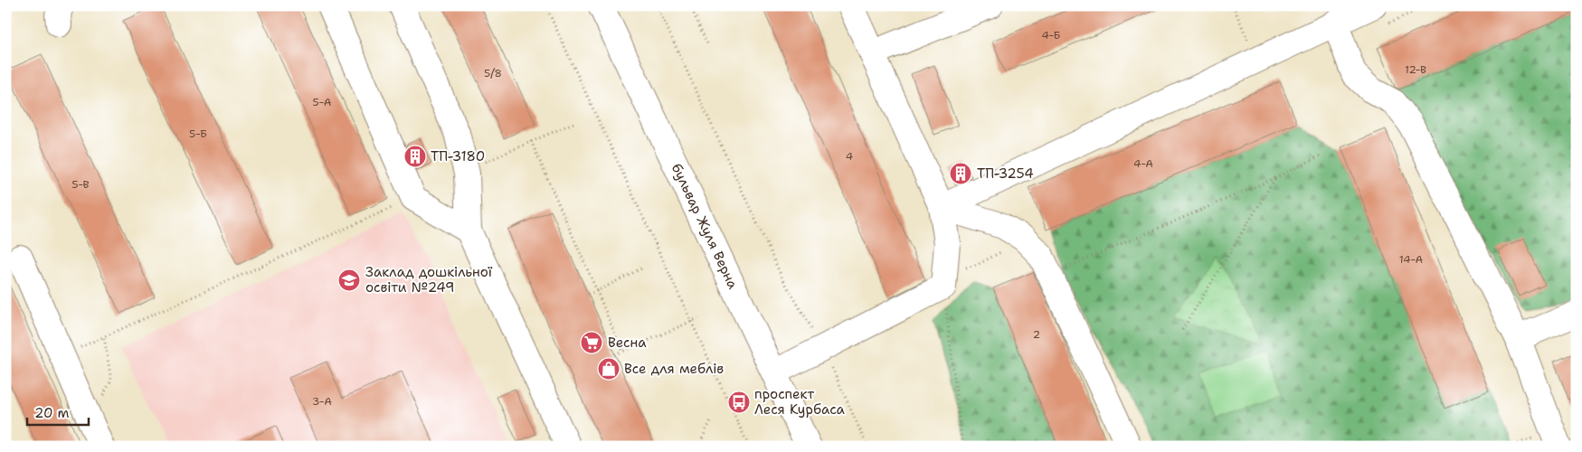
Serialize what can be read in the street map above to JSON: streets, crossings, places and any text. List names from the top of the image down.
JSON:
{
  "streets": {
    "street": ["бульвар Жуля Верна"]
  },
  "places": {
    "building": ["ТП-3180", "ТП-3254"],
    "school or university": ["Заклад дошкільної освіти №249"],
    "supermarket": ["Весна"],
    "shop": ["Все для меблів"],
    "bus stop": ["проспект Леся Курбаса"]
  },
  "house_numbers": [
    "4-Б",
    "12-В",
    "5/8",
    "5-А",
    "5-Б",
    "4",
    "4-А",
    "5-В",
    "14-А",
    "2",
    "3-А"
  ],
  "scale_bar": "20 m"
}
